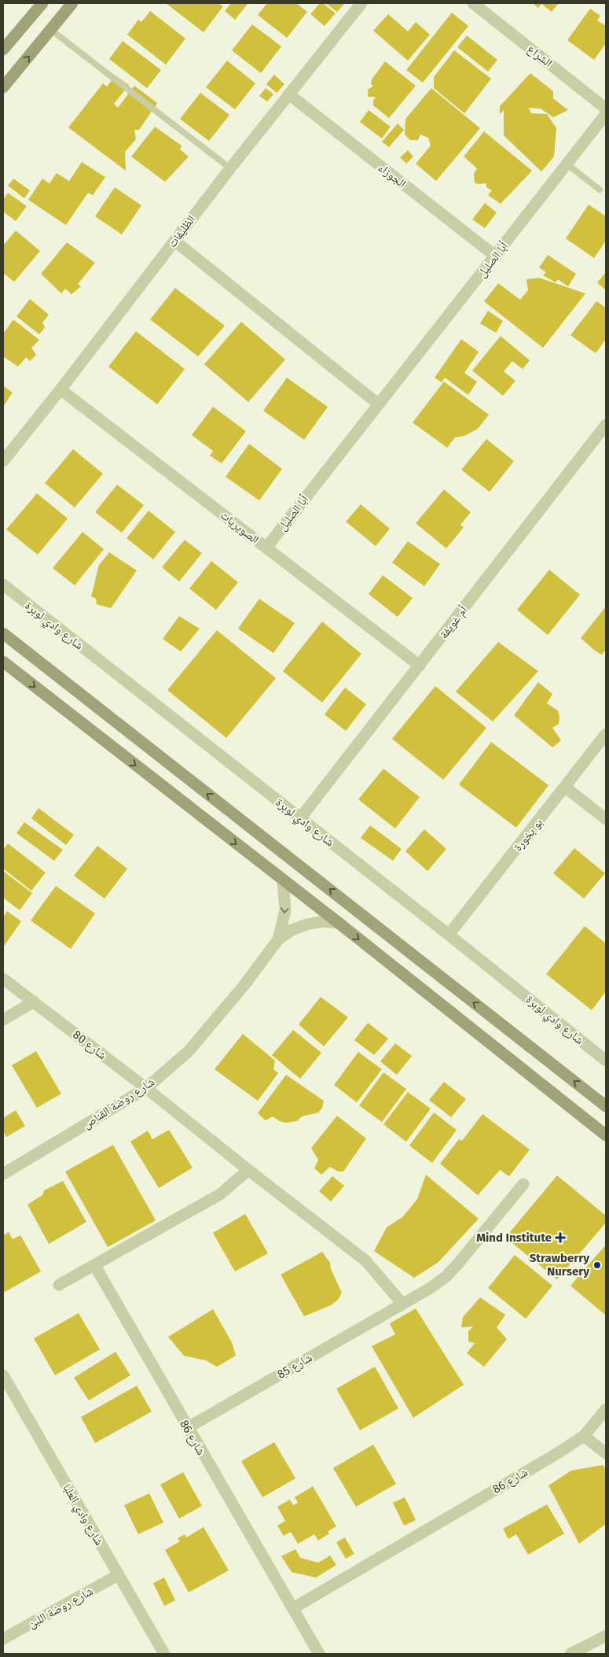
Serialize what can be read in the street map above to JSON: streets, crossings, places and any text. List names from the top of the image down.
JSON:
{
  "streets": {
    "street": [
      "الشراع",
      "الجوزاء",
      "الظليفات",
      "أبا الصليل",
      "الصويريات",
      "أم غويفة",
      "شارع وادي لوبرة",
      "بو بخورة",
      "شارع 80",
      "شارع روضة القناص",
      "شارع 85",
      "شارع 86",
      "شارع وادي العلبا",
      "شارع روضة اللبن"
    ]
  },
  "crossings": [
    ["الجوزاء", "الظليفات"],
    ["الجوزاء", "أبا الصليل"],
    ["الظليفات", "الصويريات"],
    ["أبا الصليل", "الصويريات"],
    ["الصويريات", "أم غويفة"],
    ["أم غويفة", "شارع وادي لوبرة"],
    ["شارع وادي لوبرة", "بو بخورة"],
    ["شارع 80", "شارع روضة القناص"],
    ["شارع 85", "شارع 86"],
    ["شارع وادي العلبا", "شارع روضة اللبن"]
  ],
  "places": {
    "health": ["Mind Institute"],
    "other": ["Strawberry Nursery"]
  }
}
